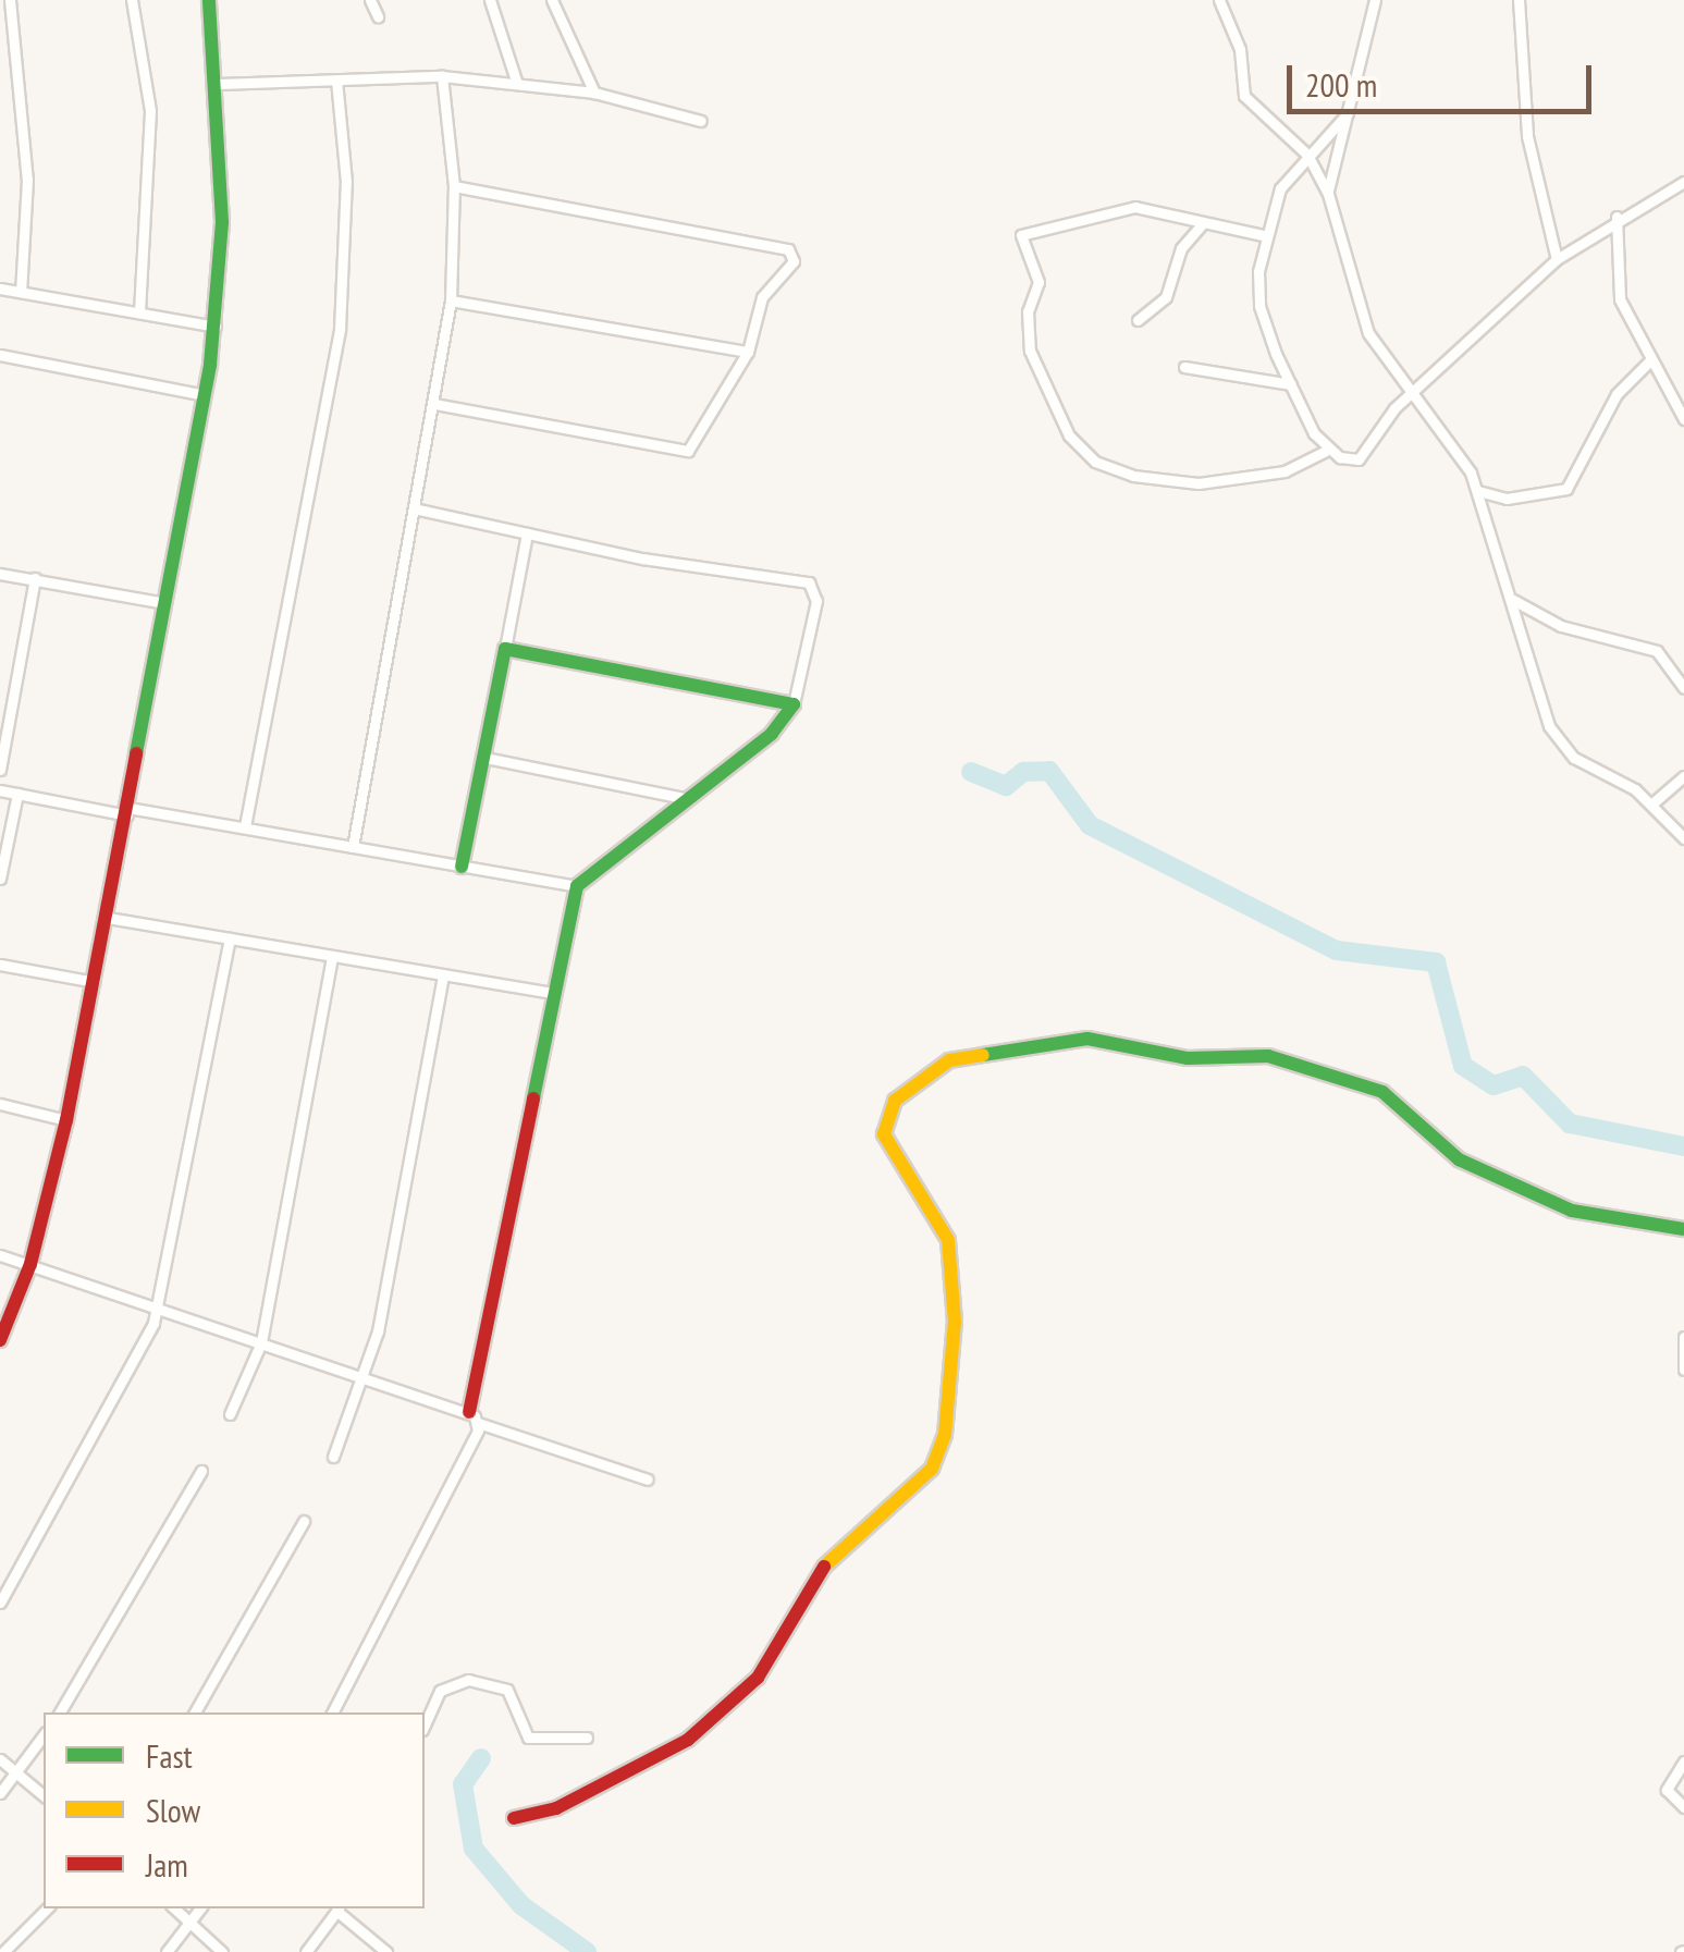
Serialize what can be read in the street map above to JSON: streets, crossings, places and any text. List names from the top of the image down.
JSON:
{
  "legend": ["Fast", "Slow", "Jam"],
  "scale_bar": "200 m"
}
